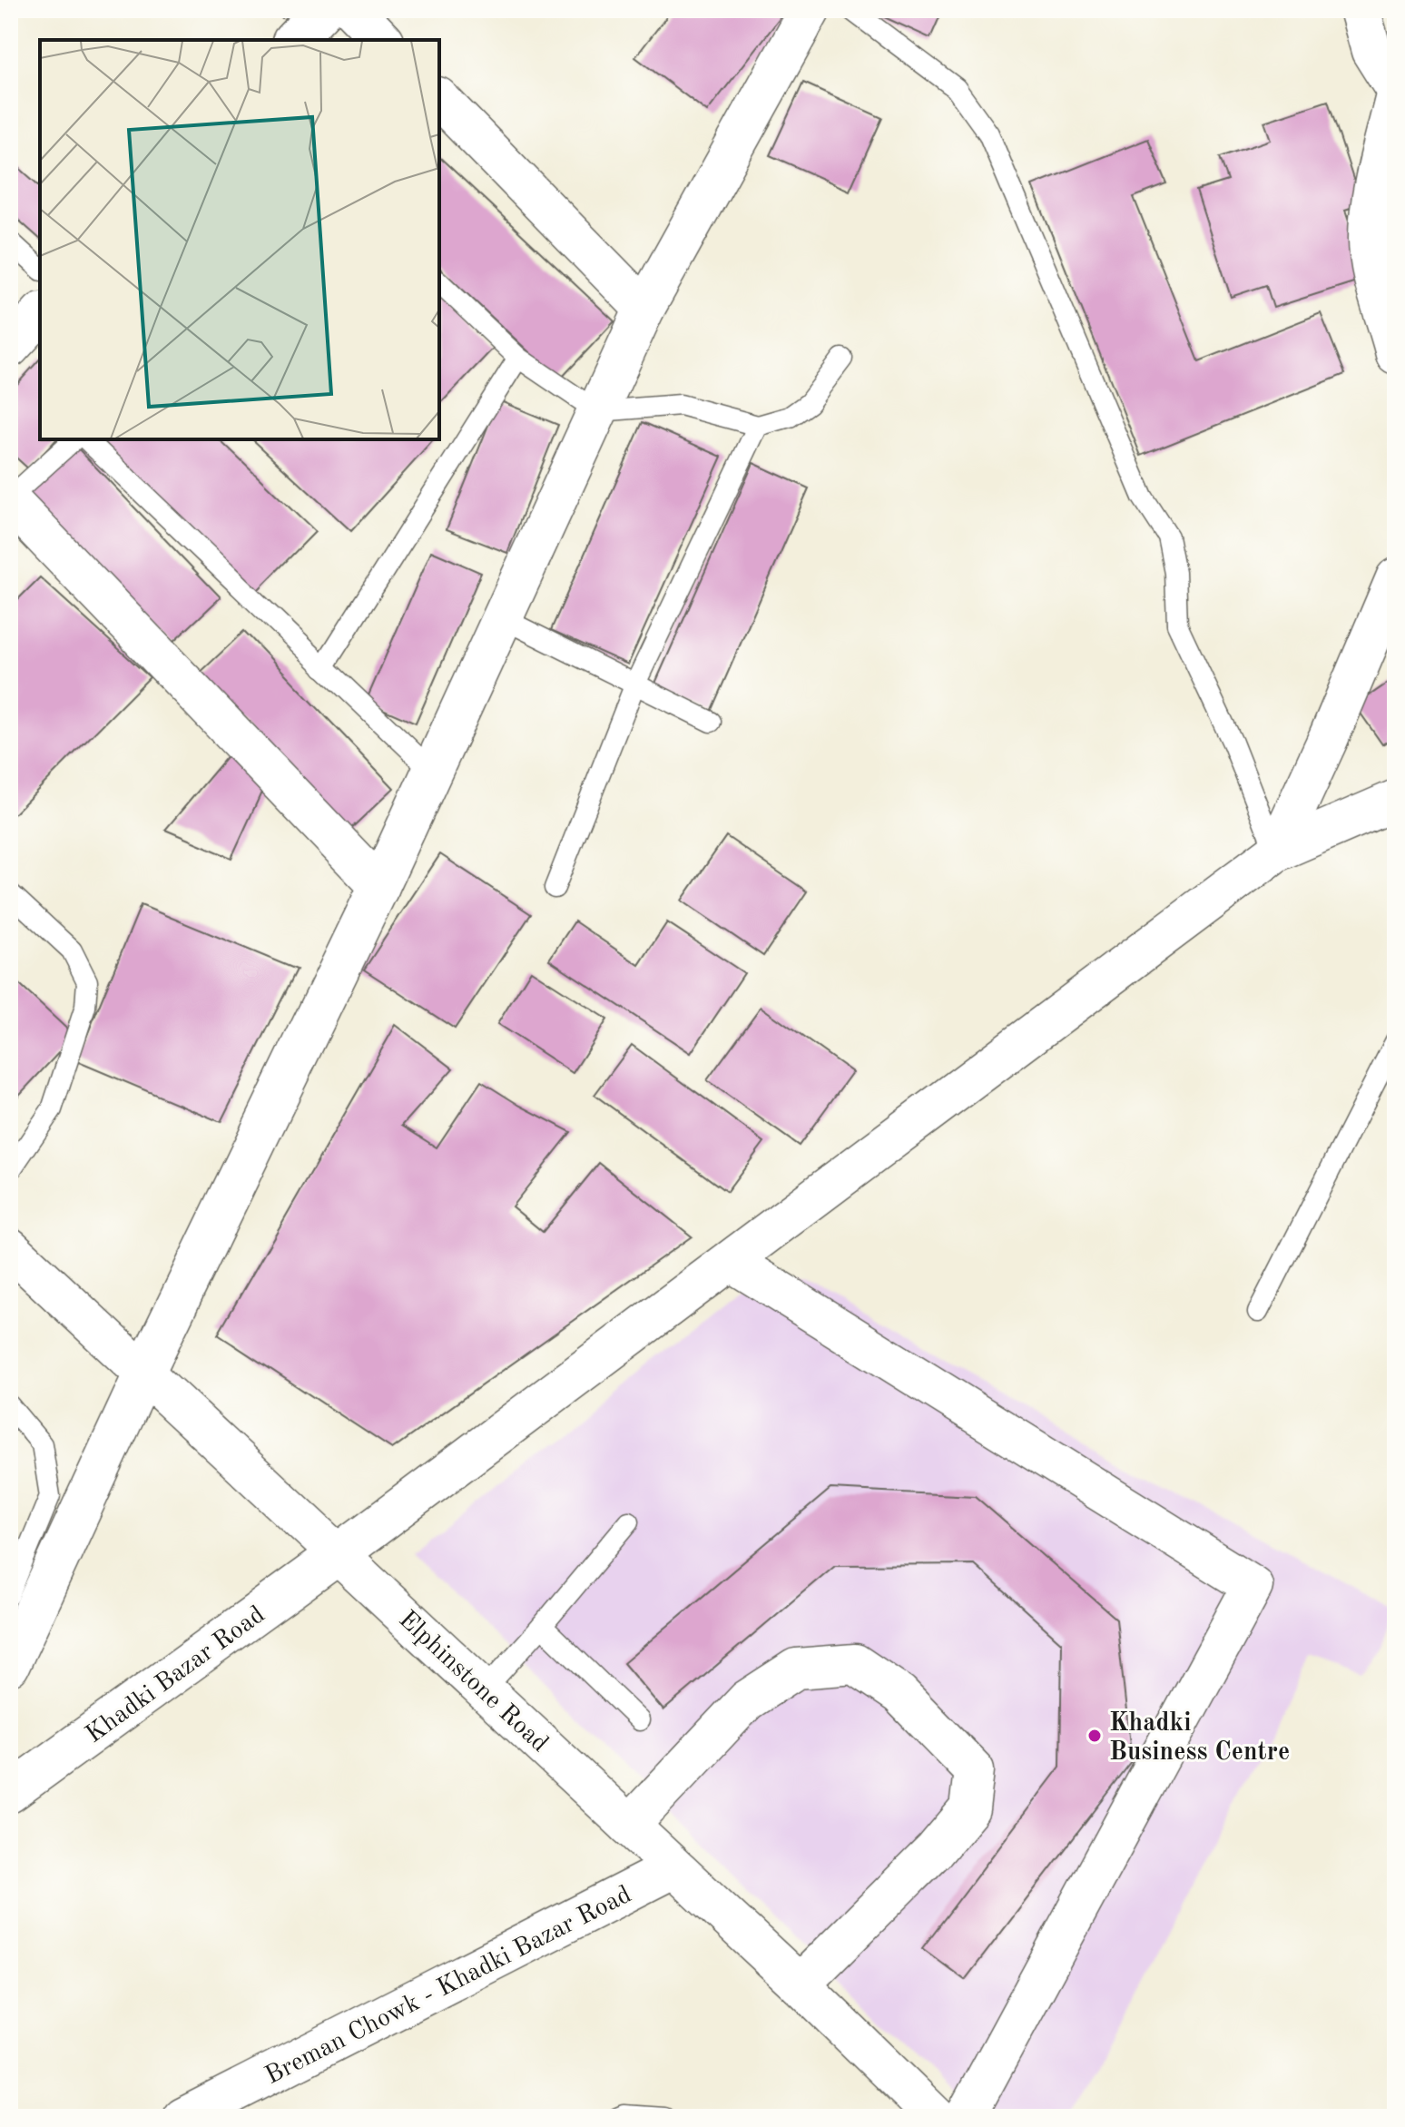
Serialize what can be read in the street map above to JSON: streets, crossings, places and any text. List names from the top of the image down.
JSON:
{
  "streets": {
    "street": ["Khadki Bazar Road", "Elphinstone Road", "Breman Chowk - Khadki Bazar Road"]
  },
  "crossings": [
    ["Khadki Bazar Road", "Elphinstone Road"],
    ["Elphinstone Road", "Breman Chowk - Khadki Bazar Road"]
  ],
  "places": ["Khadki Business Centre"]
}
